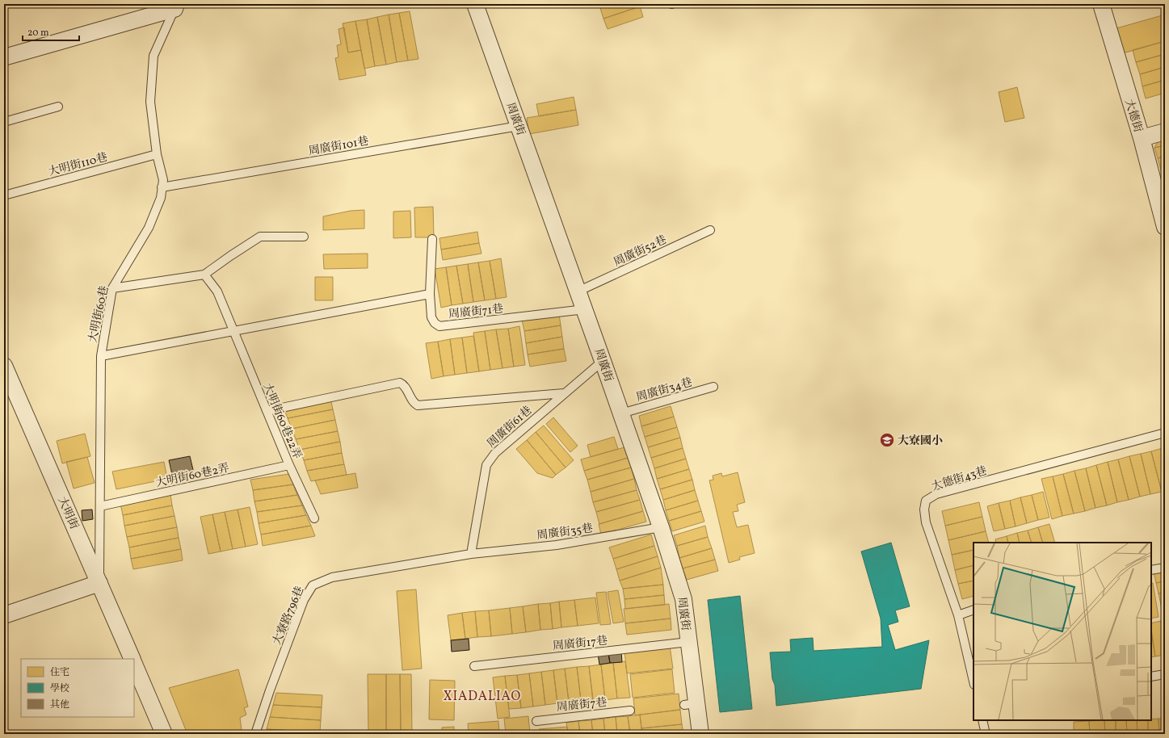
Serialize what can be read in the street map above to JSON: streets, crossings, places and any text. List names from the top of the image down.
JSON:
{
  "streets": {
    "street": ["大德街", "周廣街", "大明街"],
    "lane": [
      "周廣街101巷",
      "大明街110巷",
      "周廣街52巷",
      "周廣街71巷",
      "大明街60巷",
      "周廣街34巷",
      "大明街60巷22弄",
      "周廣街61巷",
      "大明街60巷2弄",
      "大德街43巷",
      "周廣街35巷",
      "大寮路796巷",
      "周廣街17巷",
      "周廣街7巷"
    ]
  },
  "crossings": [
    ["周廣街", "周廣街101巷"],
    ["周廣街", "周廣街52巷"],
    ["周廣街", "周廣街71巷"],
    ["周廣街", "周廣街34巷"],
    ["周廣街", "周廣街61巷"],
    ["周廣街", "周廣街35巷"],
    ["周廣街", "周廣街17巷"],
    ["周廣街101巷", "大明街60巷"],
    ["大明街110巷", "大明街60巷"],
    ["大明街60巷", "大明街60巷2弄"],
    ["大明街60巷", "大明街"],
    ["大明街60巷22弄", "大明街60巷2弄"],
    ["周廣街61巷", "周廣街35巷"],
    ["周廣街61巷", "大寮路796巷"],
    ["周廣街35巷", "大寮路796巷"]
  ],
  "districts": ["XIADALIAO"],
  "places": {
    "school or university": ["大寮國小"]
  },
  "legend": ["住宅", "學校", "其他"],
  "scale_bar": "20 m"
}
